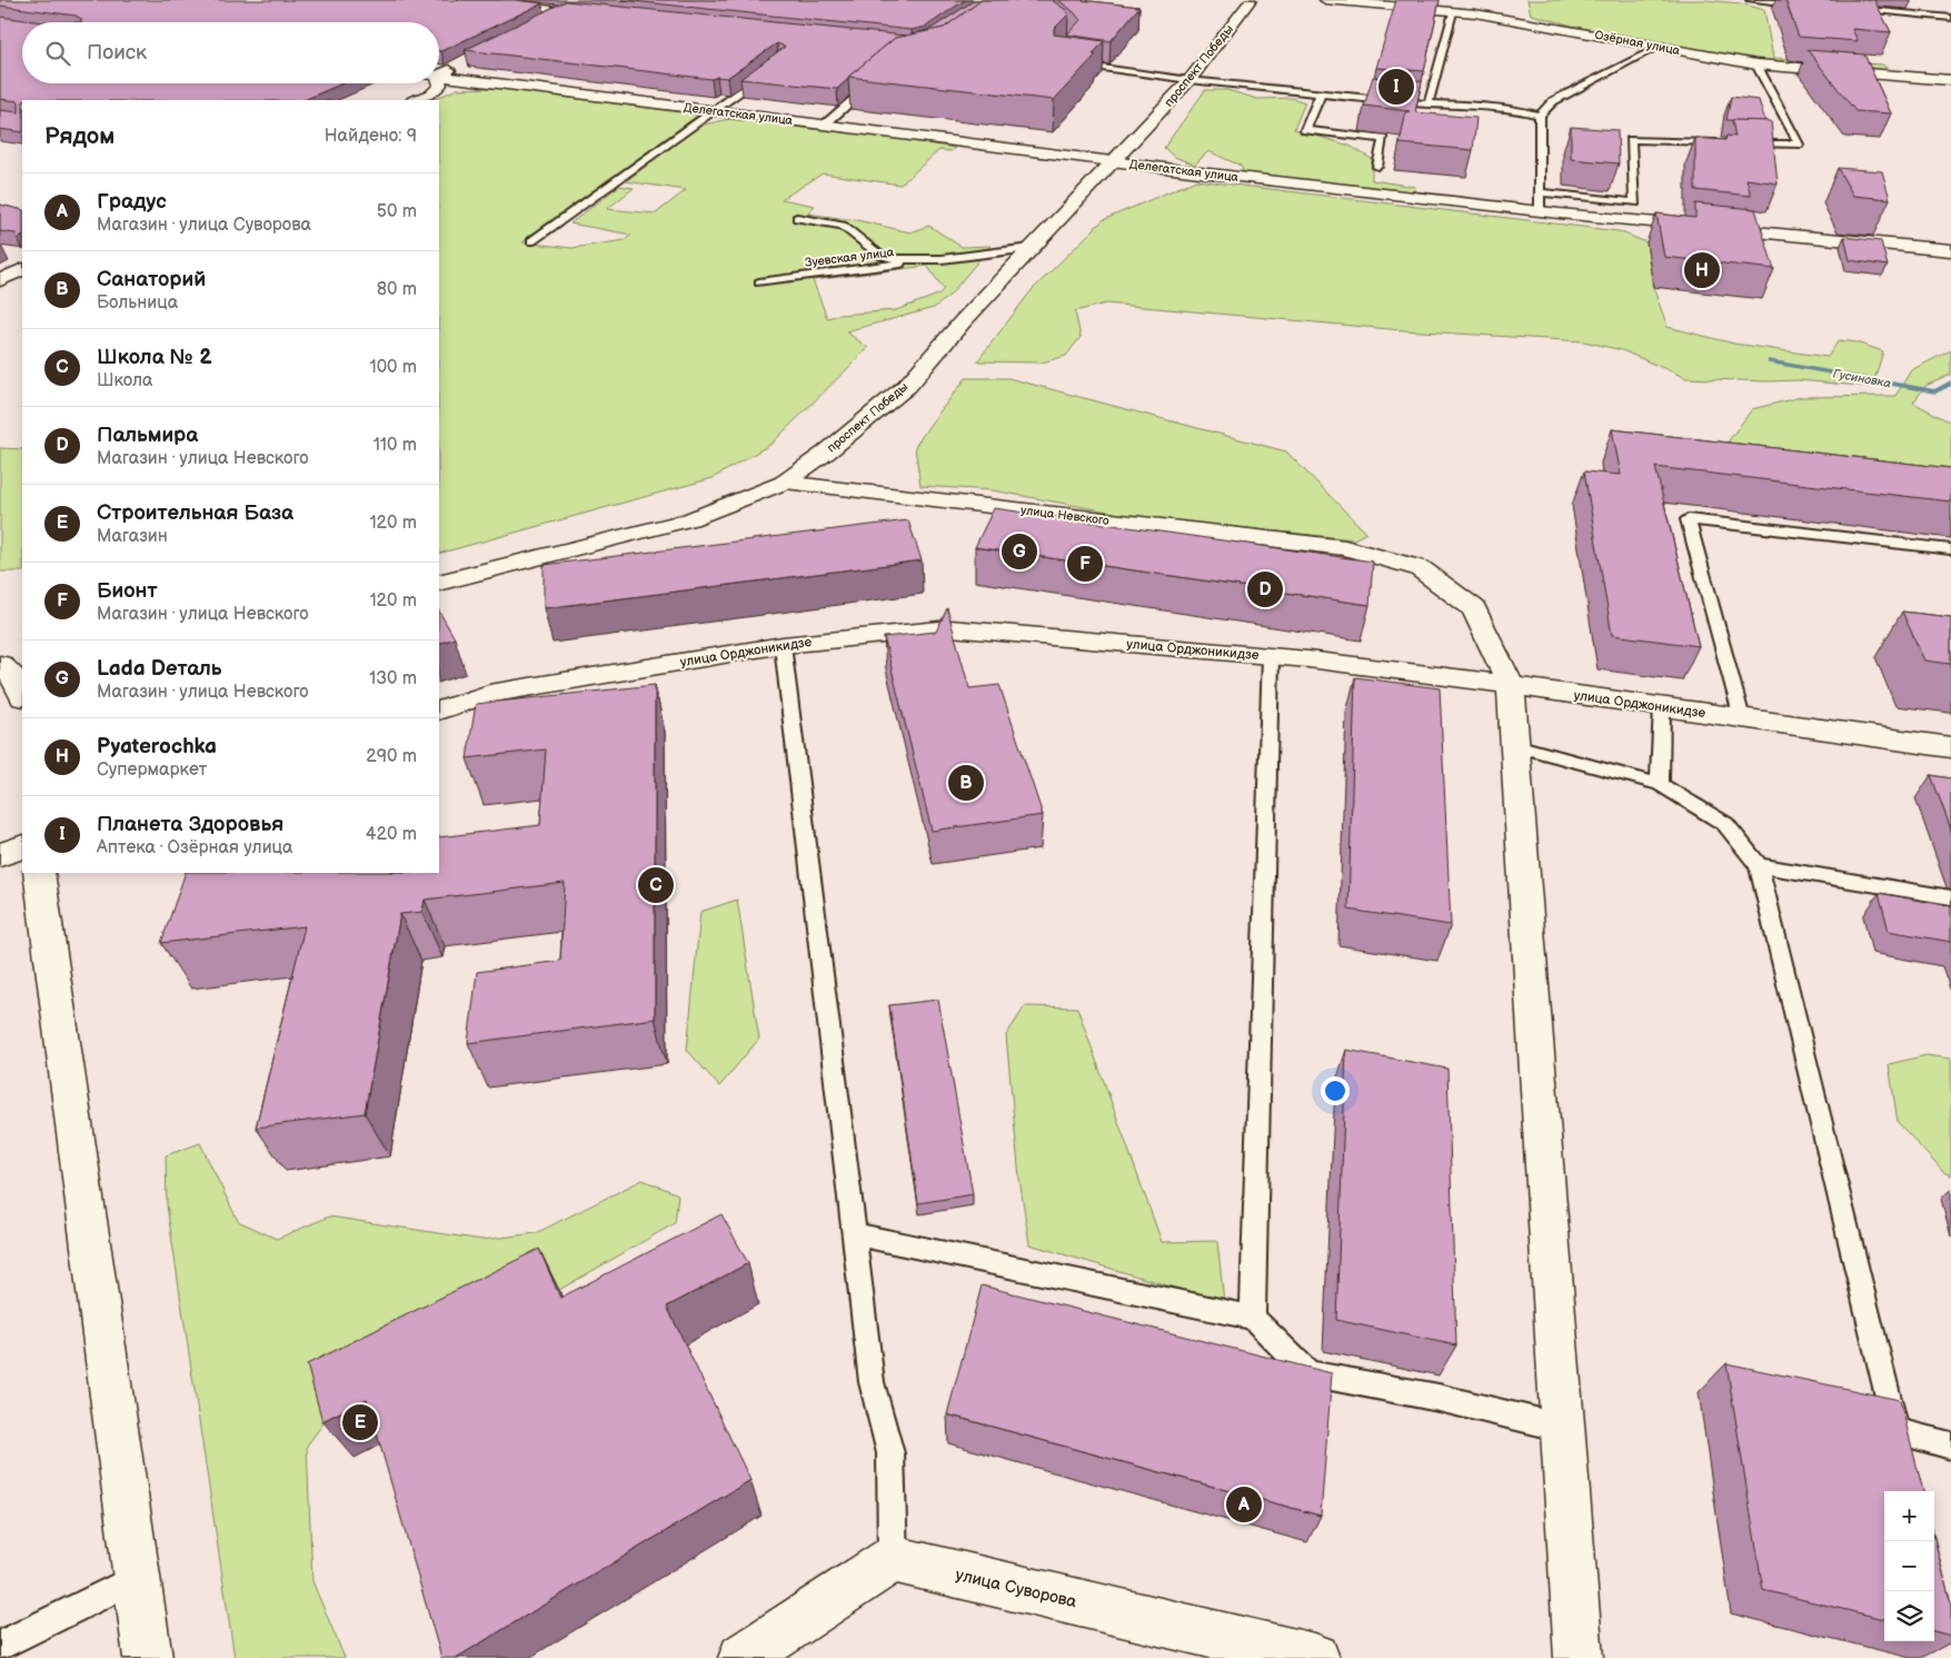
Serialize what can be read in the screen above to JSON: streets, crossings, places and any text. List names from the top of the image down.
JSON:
{
  "streets": {
    "street": [
      "Озёрная улица",
      "проспект Победы",
      "Делегатская улица",
      "улица Невского",
      "улица Орджоникидзе",
      "улица Суворова"
    ],
    "lane": ["Зуевская улица"]
  },
  "crossings": [
    ["проспект Победы", "Делегатская улица"],
    ["проспект Победы", "Зуевская улица"],
    ["проспект Победы", "улица Невского"],
    ["улица Невского", "улица Орджоникидзе"]
  ],
  "water": ["Гусиновка"],
  "page": {
    "search": "Поиск",
    "pins": [
      "I",
      "H",
      "G",
      "F",
      "D",
      "B",
      "C",
      "E",
      "A"
    ],
    "heading": ["Рядом", "Найдено: 9"],
    "list": [
      {
        "mark": "A",
        "name": "Градус",
        "note": "Магазин · улица Суворова",
        "value": "50 m"
      },
      {
        "mark": "B",
        "name": "Санаторий",
        "note": "Больница",
        "value": "80 m"
      },
      {
        "mark": "C",
        "name": "Школа № 2",
        "note": "Школа",
        "value": "100 m"
      },
      {
        "mark": "D",
        "name": "Пальмира",
        "note": "Магазин · улица Невского",
        "value": "110 m"
      },
      {
        "mark": "E",
        "name": "Строительная База",
        "note": "Магазин",
        "value": "120 m"
      },
      {
        "mark": "F",
        "name": "Бионт",
        "note": "Магазин · улица Невского",
        "value": "120 m"
      },
      {
        "mark": "G",
        "name": "Lada Dеталь",
        "note": "Магазин · улица Невского",
        "value": "130 m"
      },
      {
        "mark": "H",
        "name": "Pyaterochka",
        "note": "Супермаркет",
        "value": "290 m"
      },
      {
        "mark": "I",
        "name": "Планета Здоровья",
        "note": "Аптека · Озёрная улица",
        "value": "420 m"
      }
    ],
    "map_buttons": ["+", "−"]
  }
}
